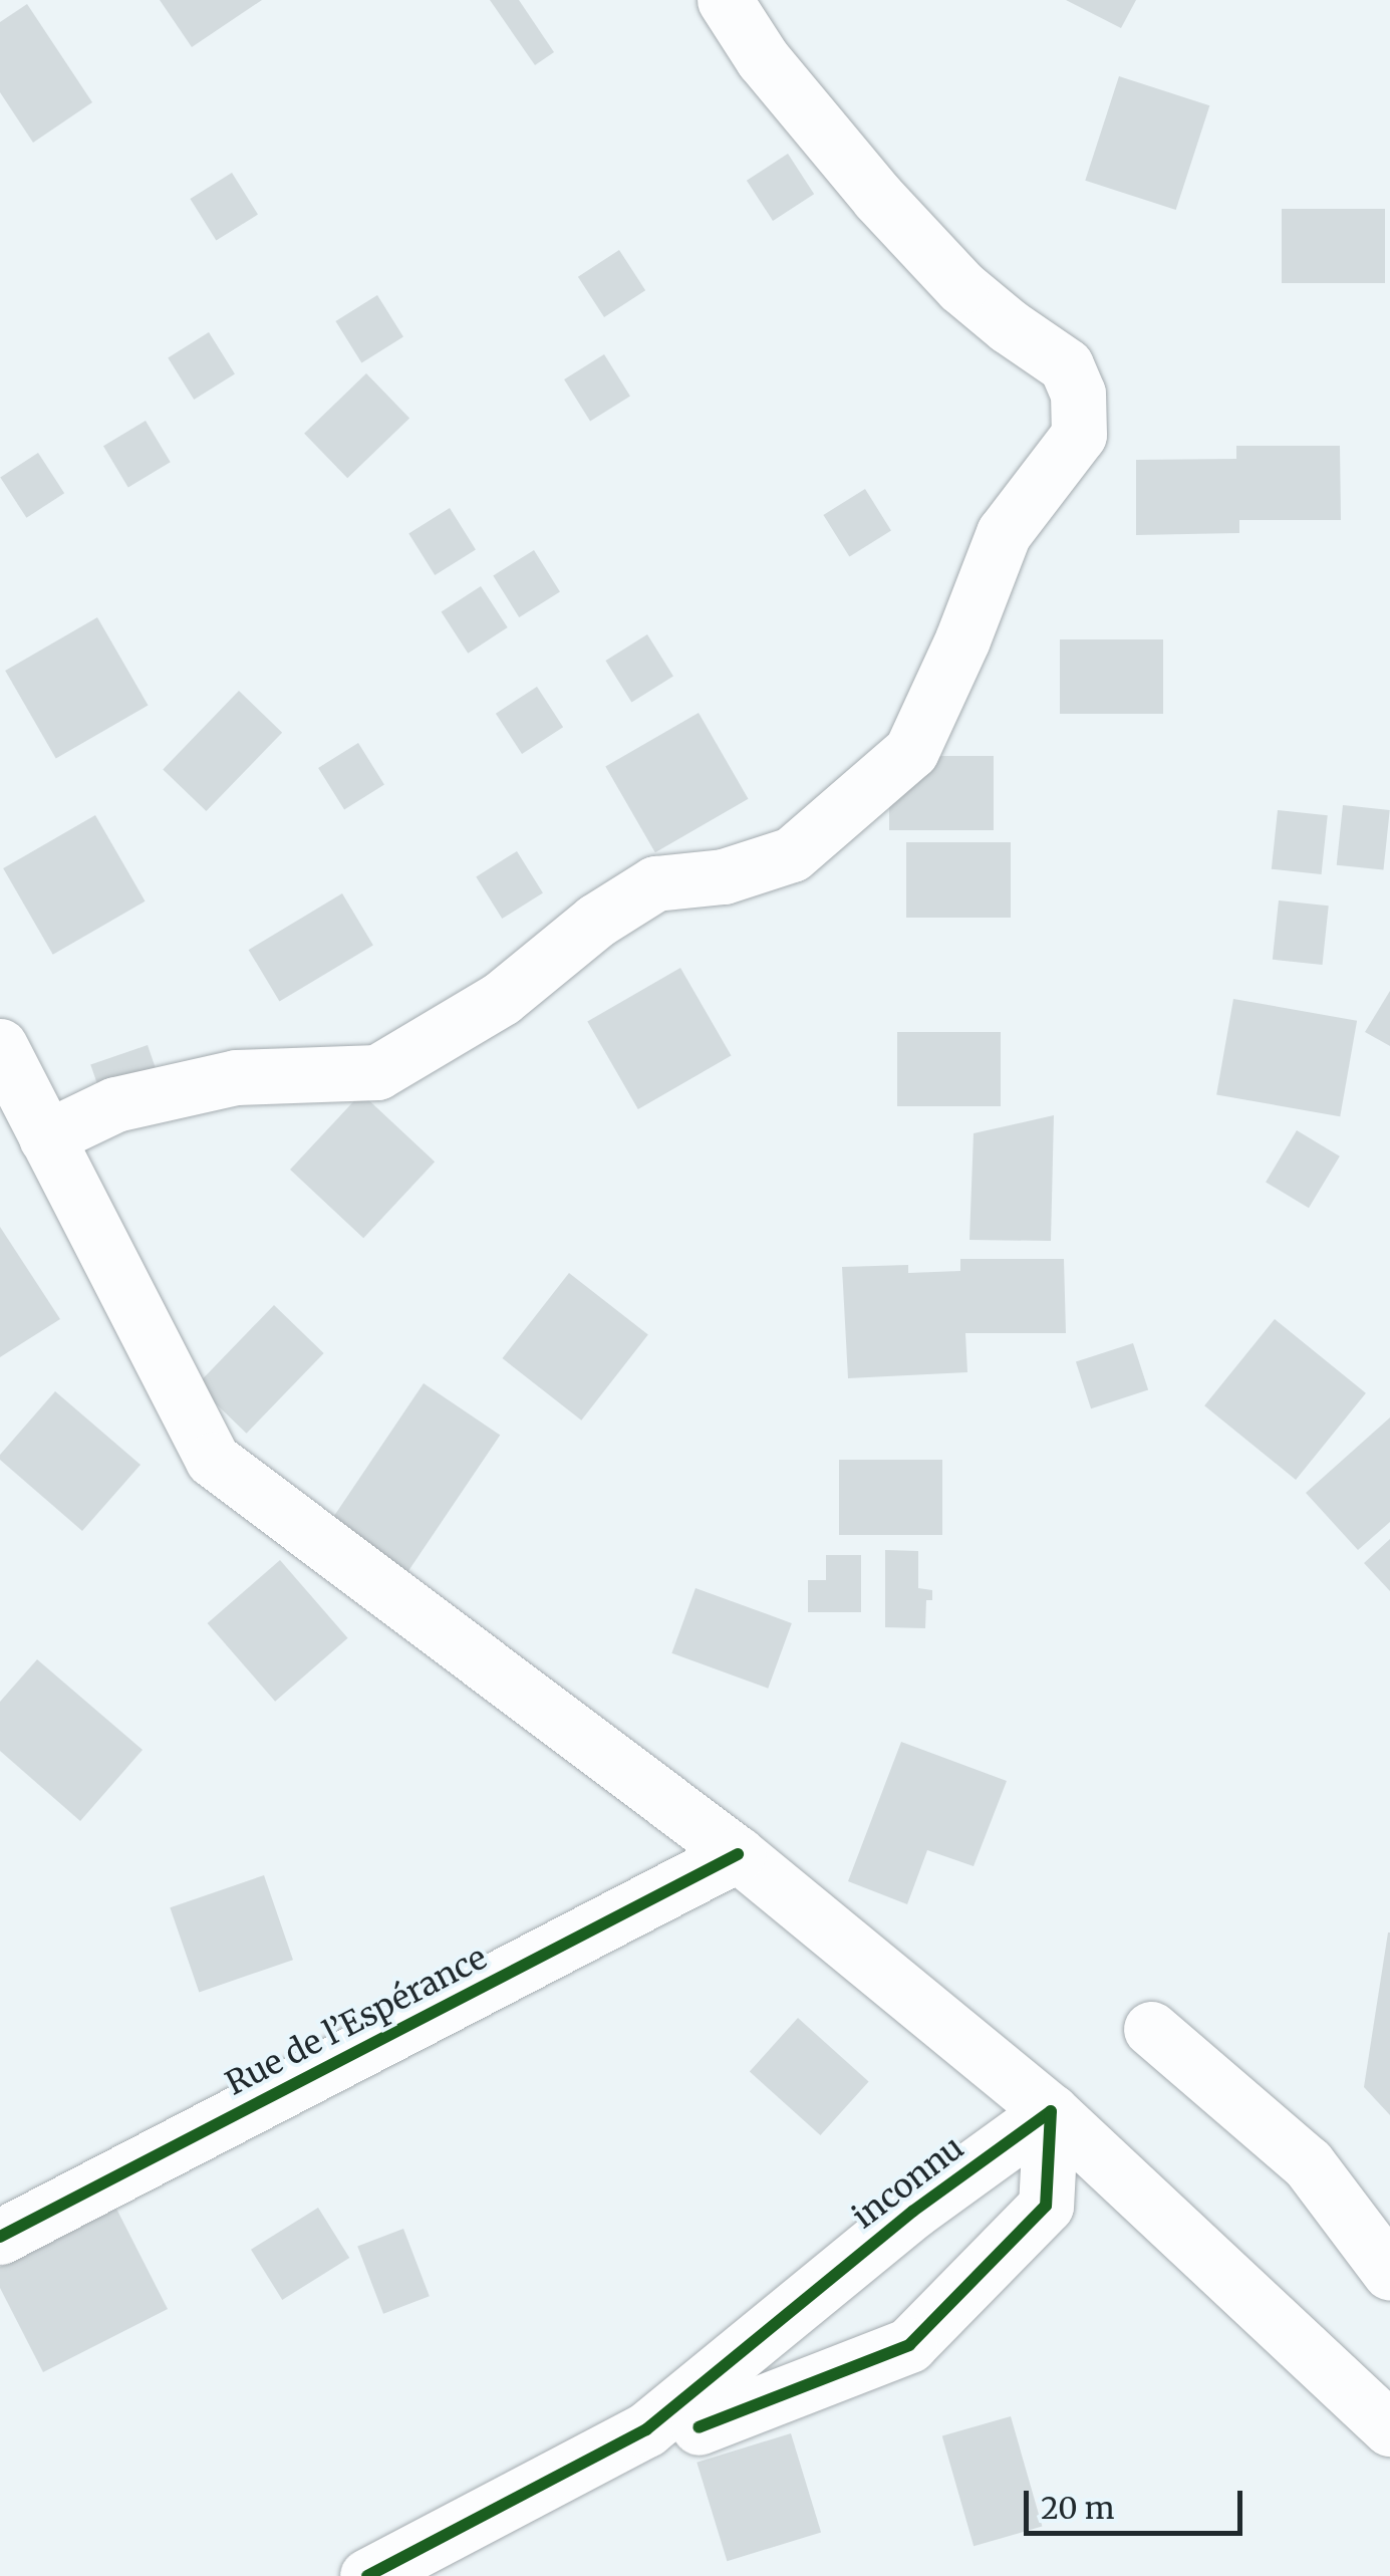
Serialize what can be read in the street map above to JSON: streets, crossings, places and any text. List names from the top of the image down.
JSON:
{
  "streets": {
    "street": ["Rue de l’Espérance", "inconnu"]
  },
  "scale_bar": "20 m"
}
